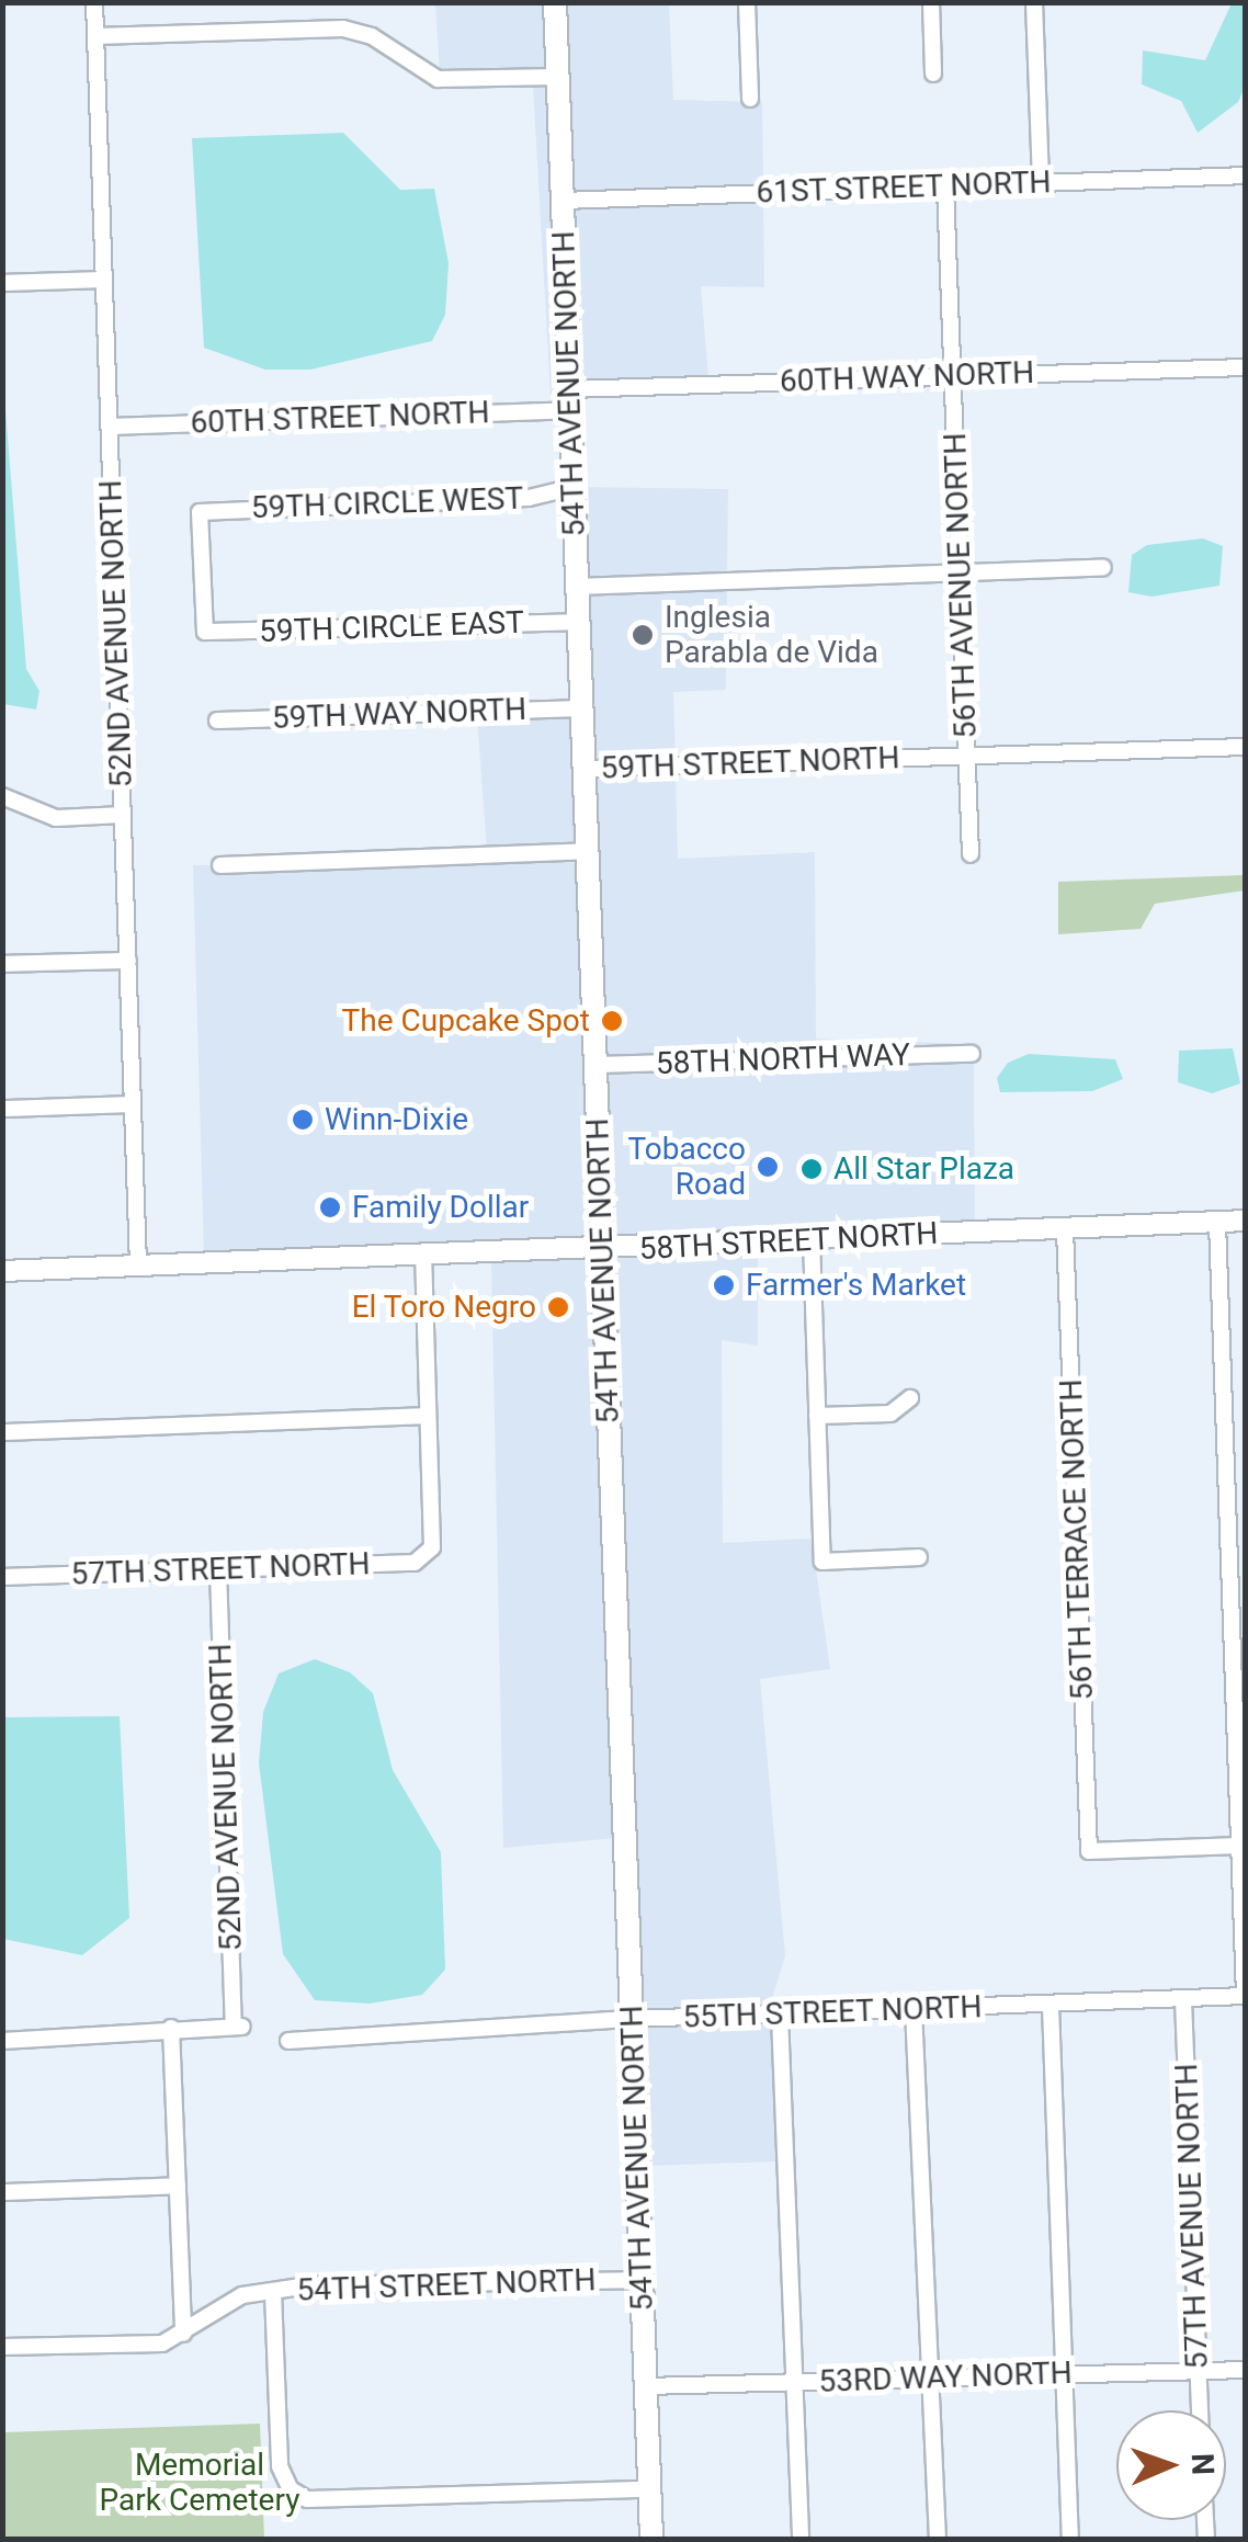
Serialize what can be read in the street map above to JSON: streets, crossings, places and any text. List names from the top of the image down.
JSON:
{
  "streets": {
    "main road": ["54TH AVENUE NORTH"],
    "street": [
      "61ST STREET NORTH",
      "60TH WAY NORTH",
      "60TH STREET NORTH",
      "59TH CIRCLE WEST",
      "56TH AVENUE NORTH",
      "59TH CIRCLE EAST",
      "52ND AVENUE NORTH",
      "59TH WAY NORTH",
      "59TH STREET NORTH",
      "58TH NORTH WAY",
      "58TH STREET NORTH",
      "56TH TERRACE NORTH",
      "57TH STREET NORTH",
      "55TH STREET NORTH",
      "57TH AVENUE NORTH",
      "54TH STREET NORTH",
      "53RD WAY NORTH"
    ]
  },
  "crossings": [
    ["61ST STREET NORTH", "54TH AVENUE NORTH"],
    ["61ST STREET NORTH", "56TH AVENUE NORTH"],
    ["60TH WAY NORTH", "54TH AVENUE NORTH"],
    ["60TH WAY NORTH", "60TH STREET NORTH"],
    ["60TH WAY NORTH", "56TH AVENUE NORTH"],
    ["54TH AVENUE NORTH", "60TH STREET NORTH"],
    ["54TH AVENUE NORTH", "59TH CIRCLE WEST"],
    ["54TH AVENUE NORTH", "59TH CIRCLE EAST"],
    ["54TH AVENUE NORTH", "59TH WAY NORTH"],
    ["54TH AVENUE NORTH", "59TH STREET NORTH"],
    ["54TH AVENUE NORTH", "58TH NORTH WAY"],
    ["54TH AVENUE NORTH", "58TH STREET NORTH"],
    ["54TH AVENUE NORTH", "55TH STREET NORTH"],
    ["54TH AVENUE NORTH", "54TH STREET NORTH"],
    ["54TH AVENUE NORTH", "53RD WAY NORTH"],
    ["60TH STREET NORTH", "52ND AVENUE NORTH"],
    ["59TH CIRCLE WEST", "59TH CIRCLE EAST"],
    ["56TH AVENUE NORTH", "59TH STREET NORTH"],
    ["52ND AVENUE NORTH", "58TH STREET NORTH"],
    ["52ND AVENUE NORTH", "57TH STREET NORTH"],
    ["58TH STREET NORTH", "56TH TERRACE NORTH"],
    ["55TH STREET NORTH", "57TH AVENUE NORTH"],
    ["57TH AVENUE NORTH", "53RD WAY NORTH"]
  ],
  "parks": ["Memorial Park Cemetery"],
  "places": [
    "Inglesia Parabla de Vida",
    "The Cupcake Spot",
    "Winn-Dixie",
    "Tobacco Road",
    "All Star Plaza",
    "Family Dollar",
    "Farmer's Market",
    "El Toro Negro"
  ],
  "north": "right"
}
